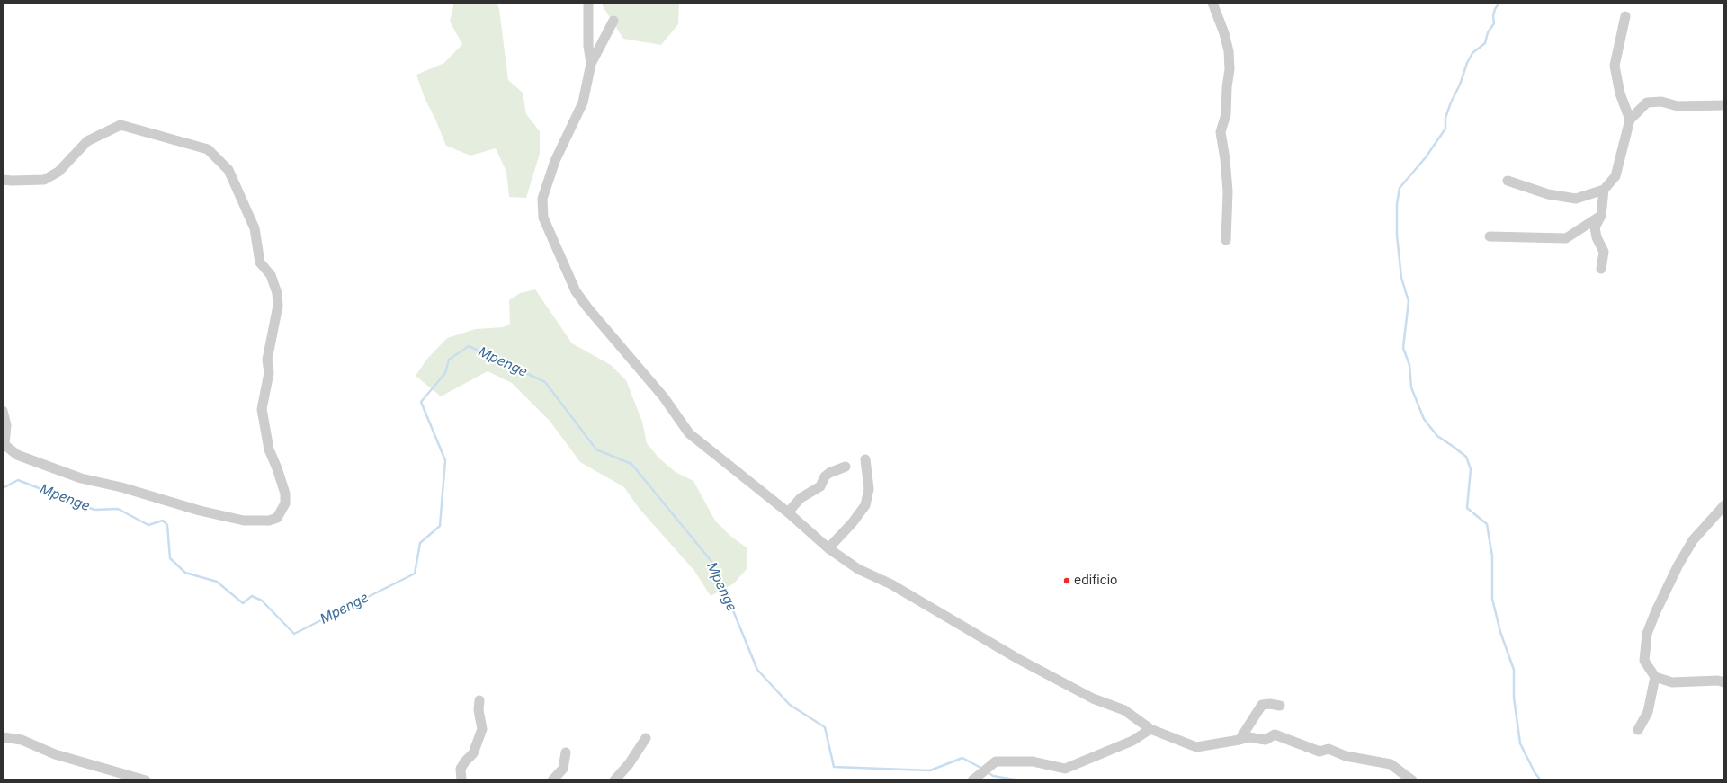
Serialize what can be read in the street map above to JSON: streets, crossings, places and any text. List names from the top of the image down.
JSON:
{
  "water": ["Mpenge"],
  "places": ["edificio"]
}
